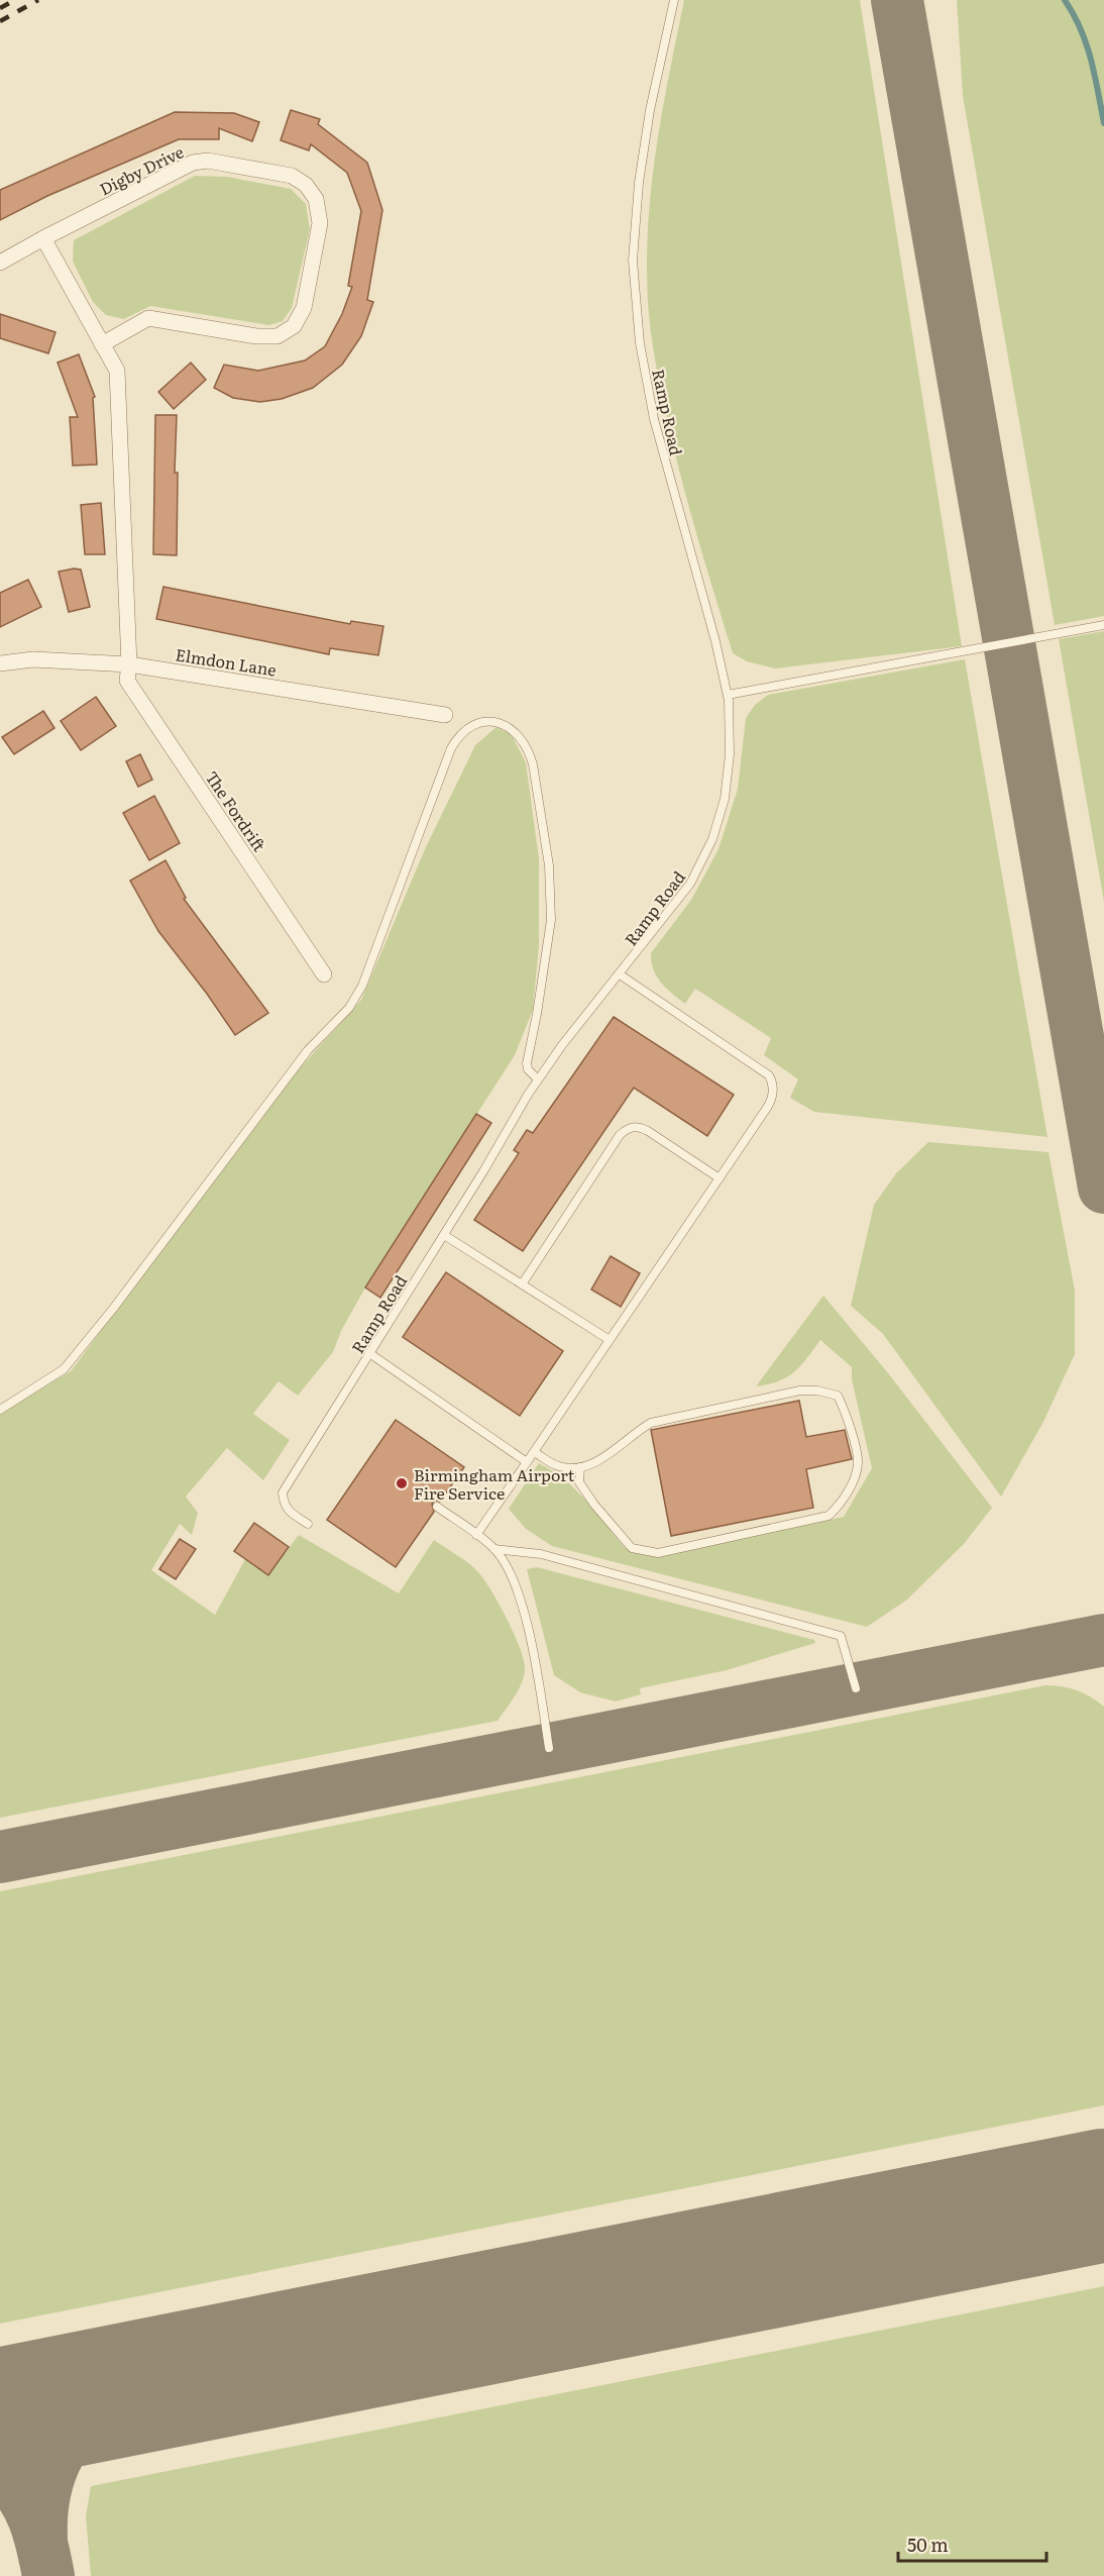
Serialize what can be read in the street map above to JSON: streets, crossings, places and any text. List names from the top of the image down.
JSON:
{
  "streets": {
    "street": ["Digby Drive", "Elmdon Lane", "The Fordrift"],
    "lane": ["Ramp Road"]
  },
  "crossings": [
    ["Elmdon Lane", "The Fordrift"]
  ],
  "places": ["Birmingham Airport Fire Service"],
  "scale_bar": "50 m"
}
